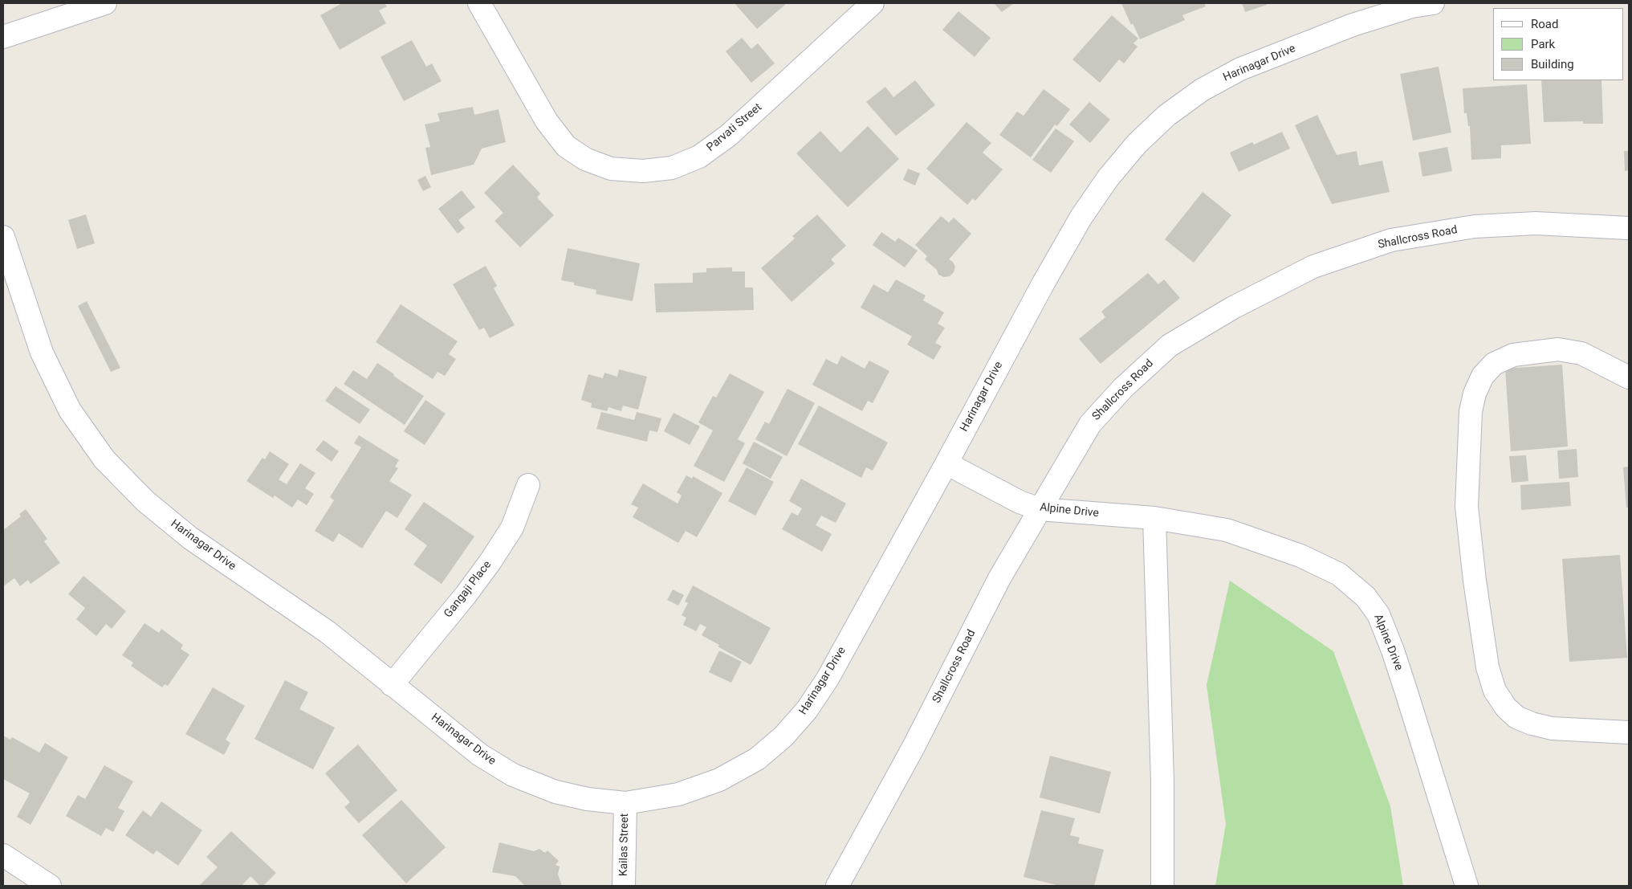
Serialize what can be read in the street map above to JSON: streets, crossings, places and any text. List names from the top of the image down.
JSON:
{
  "streets": {
    "street": [
      "Harinagar Drive",
      "Parvati Street",
      "Shallcross Road",
      "Alpine Drive",
      "Gangaji Place",
      "Kailas Street"
    ]
  },
  "crossings": [
    ["Harinagar Drive", "Alpine Drive"],
    ["Harinagar Drive", "Gangaji Place"],
    ["Harinagar Drive", "Kailas Street"],
    ["Shallcross Road", "Alpine Drive"]
  ],
  "legend": ["Road", "Park", "Building"]
}
